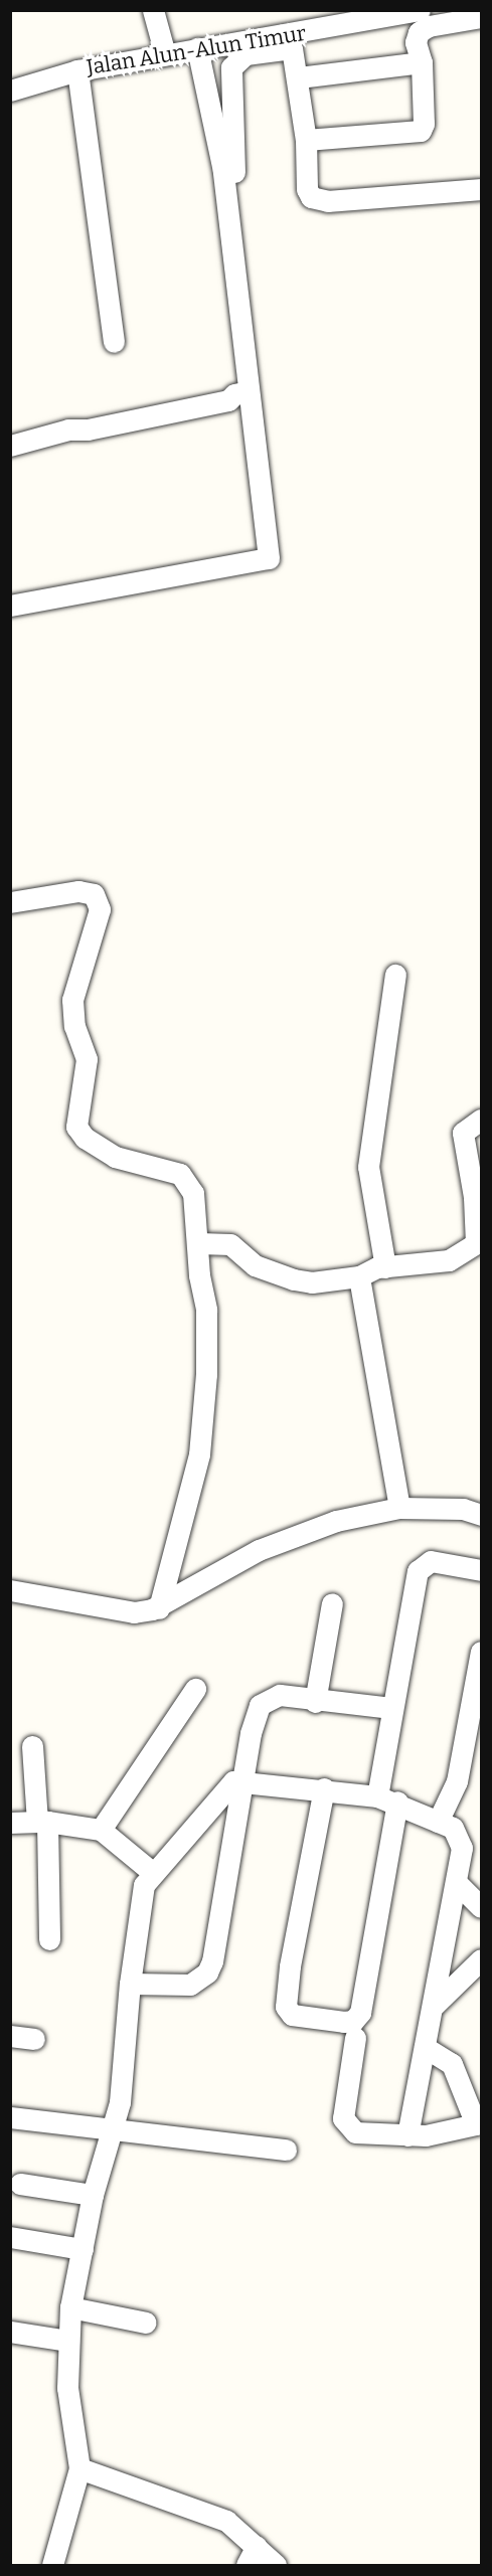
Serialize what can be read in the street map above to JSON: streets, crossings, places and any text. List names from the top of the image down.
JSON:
{
  "streets": {
    "street": ["Jalan Alun-Alun Timur"]
  }
}
